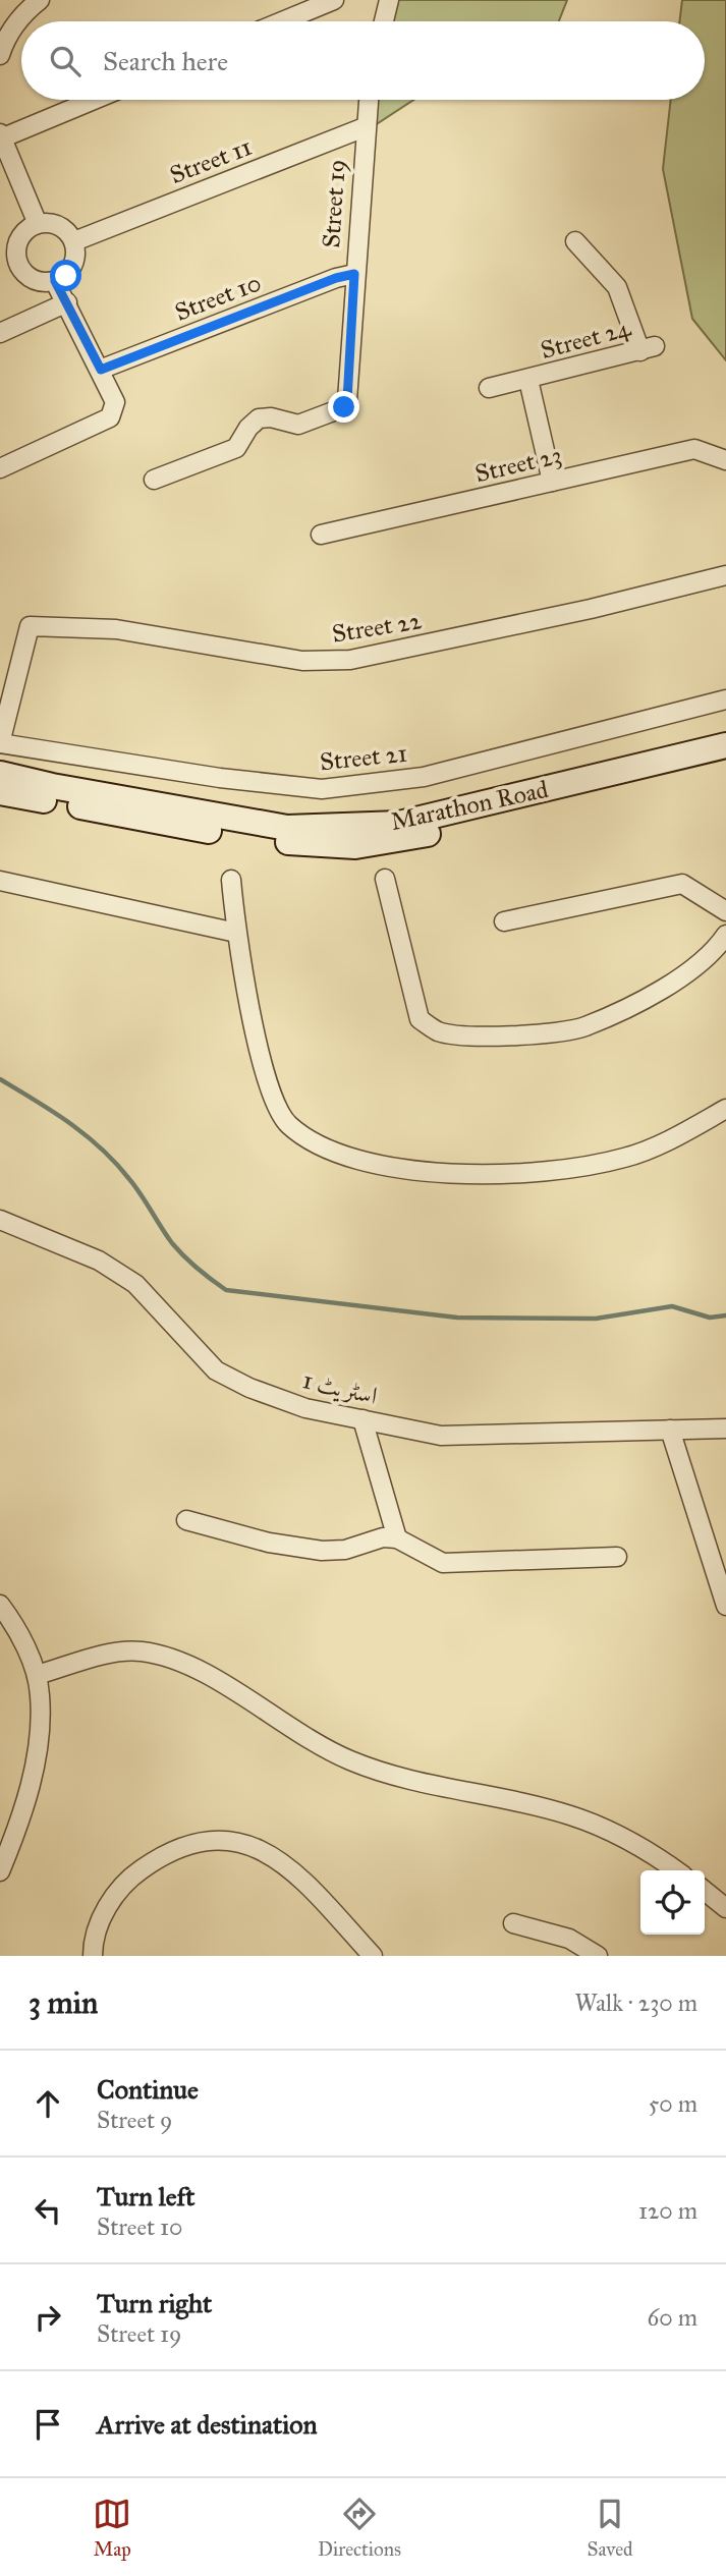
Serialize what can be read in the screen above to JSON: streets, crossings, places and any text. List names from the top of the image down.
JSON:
{
  "streets": {
    "main road": ["Marathon Road"],
    "street": [
      "Street 11",
      "Street 19",
      "Street 10",
      "Street 24",
      "Street 23",
      "Street 22",
      "Street 21",
      "اسٹریٹ 1"
    ]
  },
  "crossings": [
    ["Street 11", "Street 19"],
    ["Street 19", "Street 10"],
    ["Street 24", "Street 23"],
    ["Street 22", "Street 21"]
  ],
  "page": {
    "search": "Search here",
    "heading": ["3 min", "Walk · 230 m"],
    "list": [
      ["Continue", "Street 9", "50 m"],
      ["Turn left", "Street 10", "120 m"],
      ["Turn right", "Street 19", "60 m"],
      "Arrive at destination"
    ],
    "nav": ["Map", "Directions", "Saved"]
  }
}
